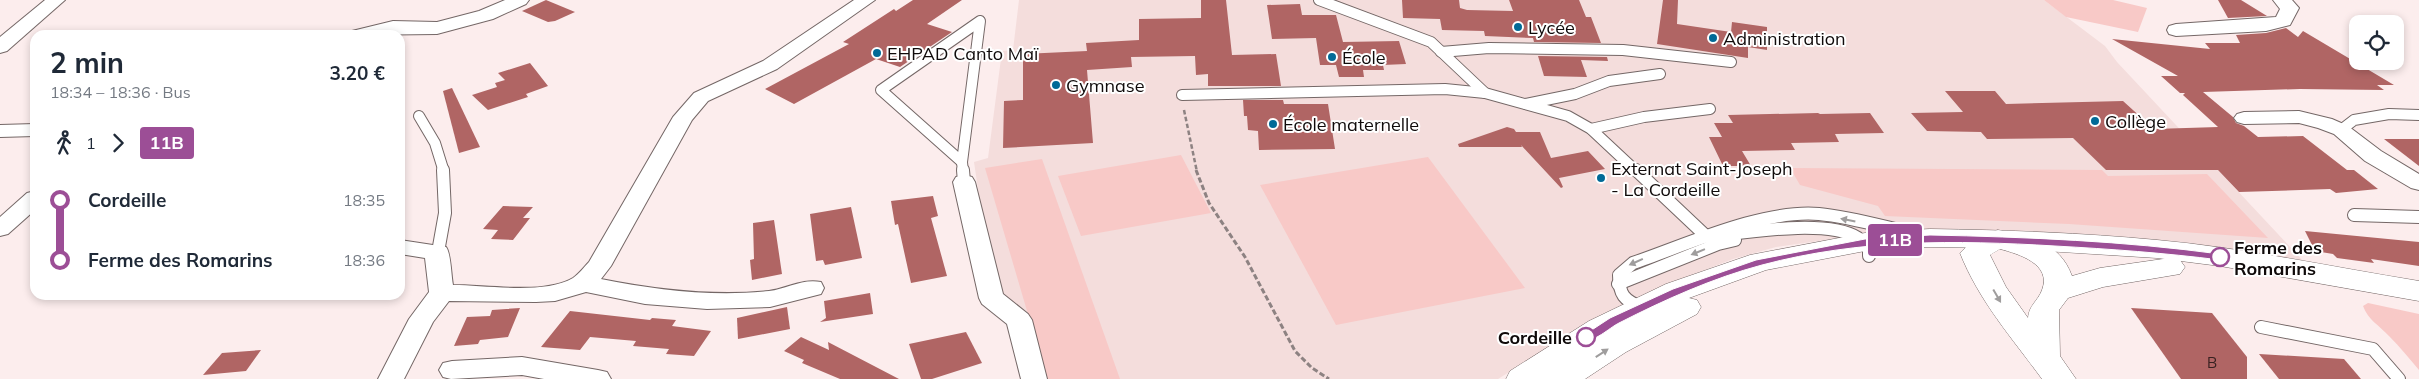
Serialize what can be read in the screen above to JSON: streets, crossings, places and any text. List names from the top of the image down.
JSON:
{
  "places": [
    "Lycée",
    "Administration",
    "EHPAD Canto Maï",
    "École",
    "Gymnase",
    "Collège",
    "École maternelle",
    "Externat Saint-Joseph - La Cordeille",
    "Ferme des Romarins",
    "Cordeille"
  ],
  "lines": ["bus line 11B"],
  "house_numbers": ["B"],
  "page": {
    "on_map": "11B",
    "heading": ["2 min", "18:34 – 18:36 · Bus", "3.20 €"],
    "legs": ["1", "11B"],
    "list": [
      {
        "name": "Cordeille",
        "value": "18:35"
      },
      {
        "name": "Ferme des Romarins",
        "value": "18:36"
      }
    ]
  }
}
